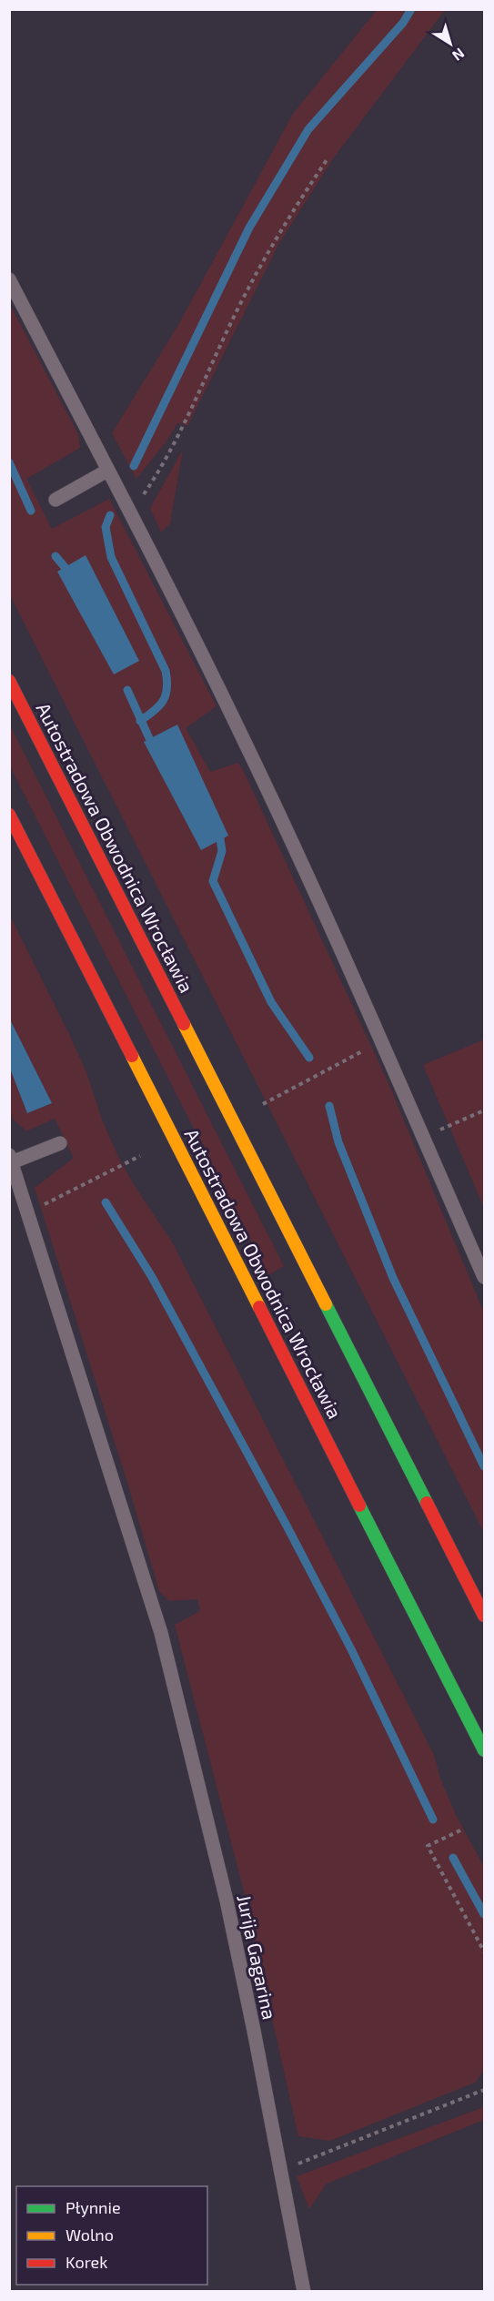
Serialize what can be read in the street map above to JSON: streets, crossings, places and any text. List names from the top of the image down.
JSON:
{
  "streets": {
    "highway": ["Autostradowa Obwodnica Wrocławia"],
    "lane": ["Jurija Gagarina"]
  },
  "legend": ["Płynnie", "Wolno", "Korek"],
  "north": "bottom right"
}
